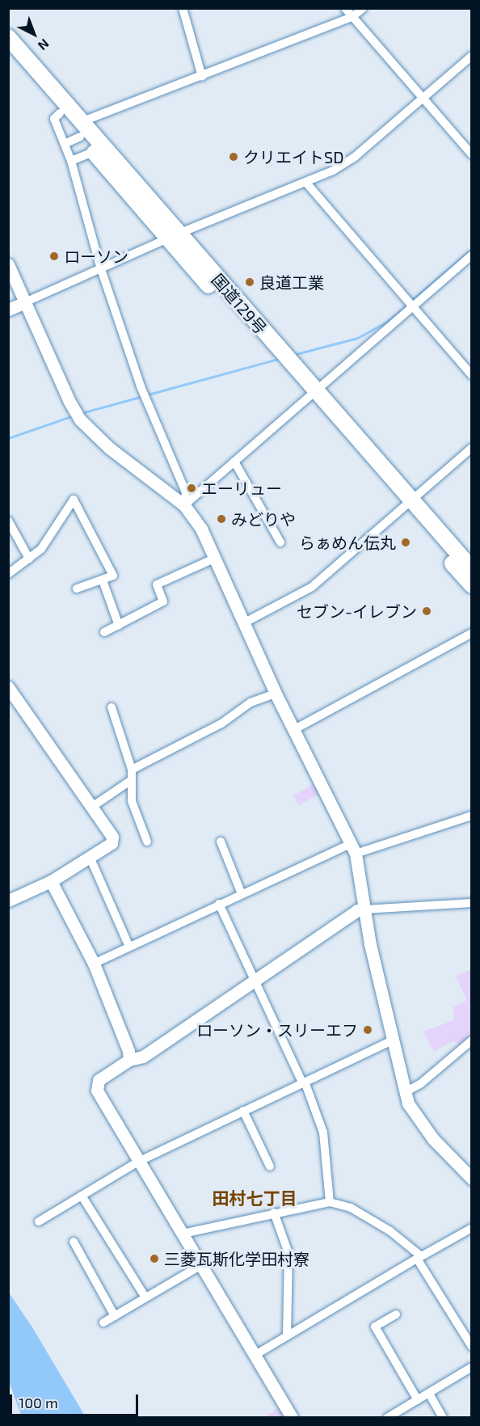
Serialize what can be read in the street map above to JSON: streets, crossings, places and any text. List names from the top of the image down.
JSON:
{
  "streets": {
    "highway": ["国道129号"]
  },
  "districts": ["田村七丁目"],
  "places": [
    "クリエイトSD",
    "ローソン",
    "良道工業",
    "エーリュー",
    "みどりや",
    "らぁめん伝丸",
    "セブン-イレブン",
    "ローソン・スリーエフ",
    "三菱瓦斯化学田村寮"
  ],
  "scale_bar": "100 m",
  "north": "bottom right"
}
